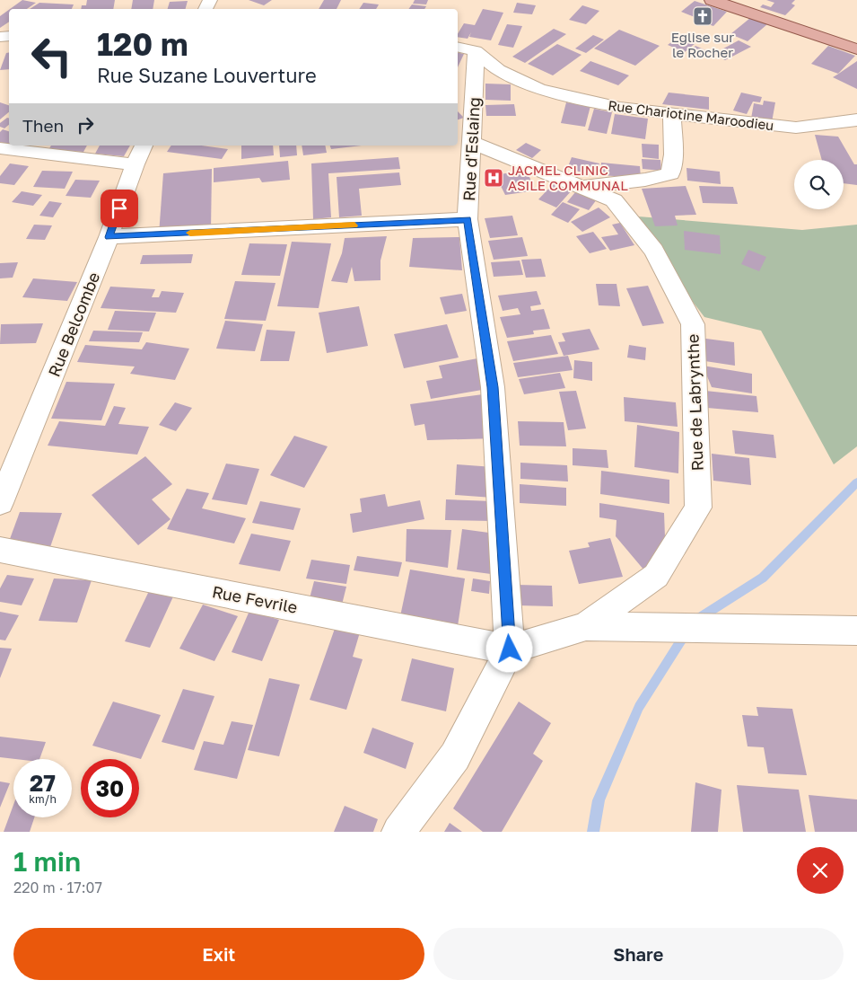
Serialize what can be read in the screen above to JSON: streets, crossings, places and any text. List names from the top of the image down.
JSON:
{
  "streets": {
    "street": [
      "Rue Chariotine Maroodieu",
      "Rue d'Eslaing",
      "Rue Belcombe",
      "Rue de Labrynthe",
      "Rue Fevrile"
    ]
  },
  "crossings": [
    ["Rue Chariotine Maroodieu", "Rue d'Eslaing"],
    ["Rue d'Eslaing", "Rue de Labrynthe"],
    ["Rue d'Eslaing", "Rue Fevrile"]
  ],
  "places": {
    "church": ["Eglise sur le Rocher"],
    "hospital": ["JACMEL CLINIC ASILE COMMUNAL"]
  },
  "page": {
    "turn": ["120 m", "Rue Suzane Louverture"],
    "then": "Then",
    "speed": "27 km/h",
    "limit": "30",
    "heading": ["1 min", "220 m · 17:07"],
    "buttons": ["Exit", "Share"]
  }
}
